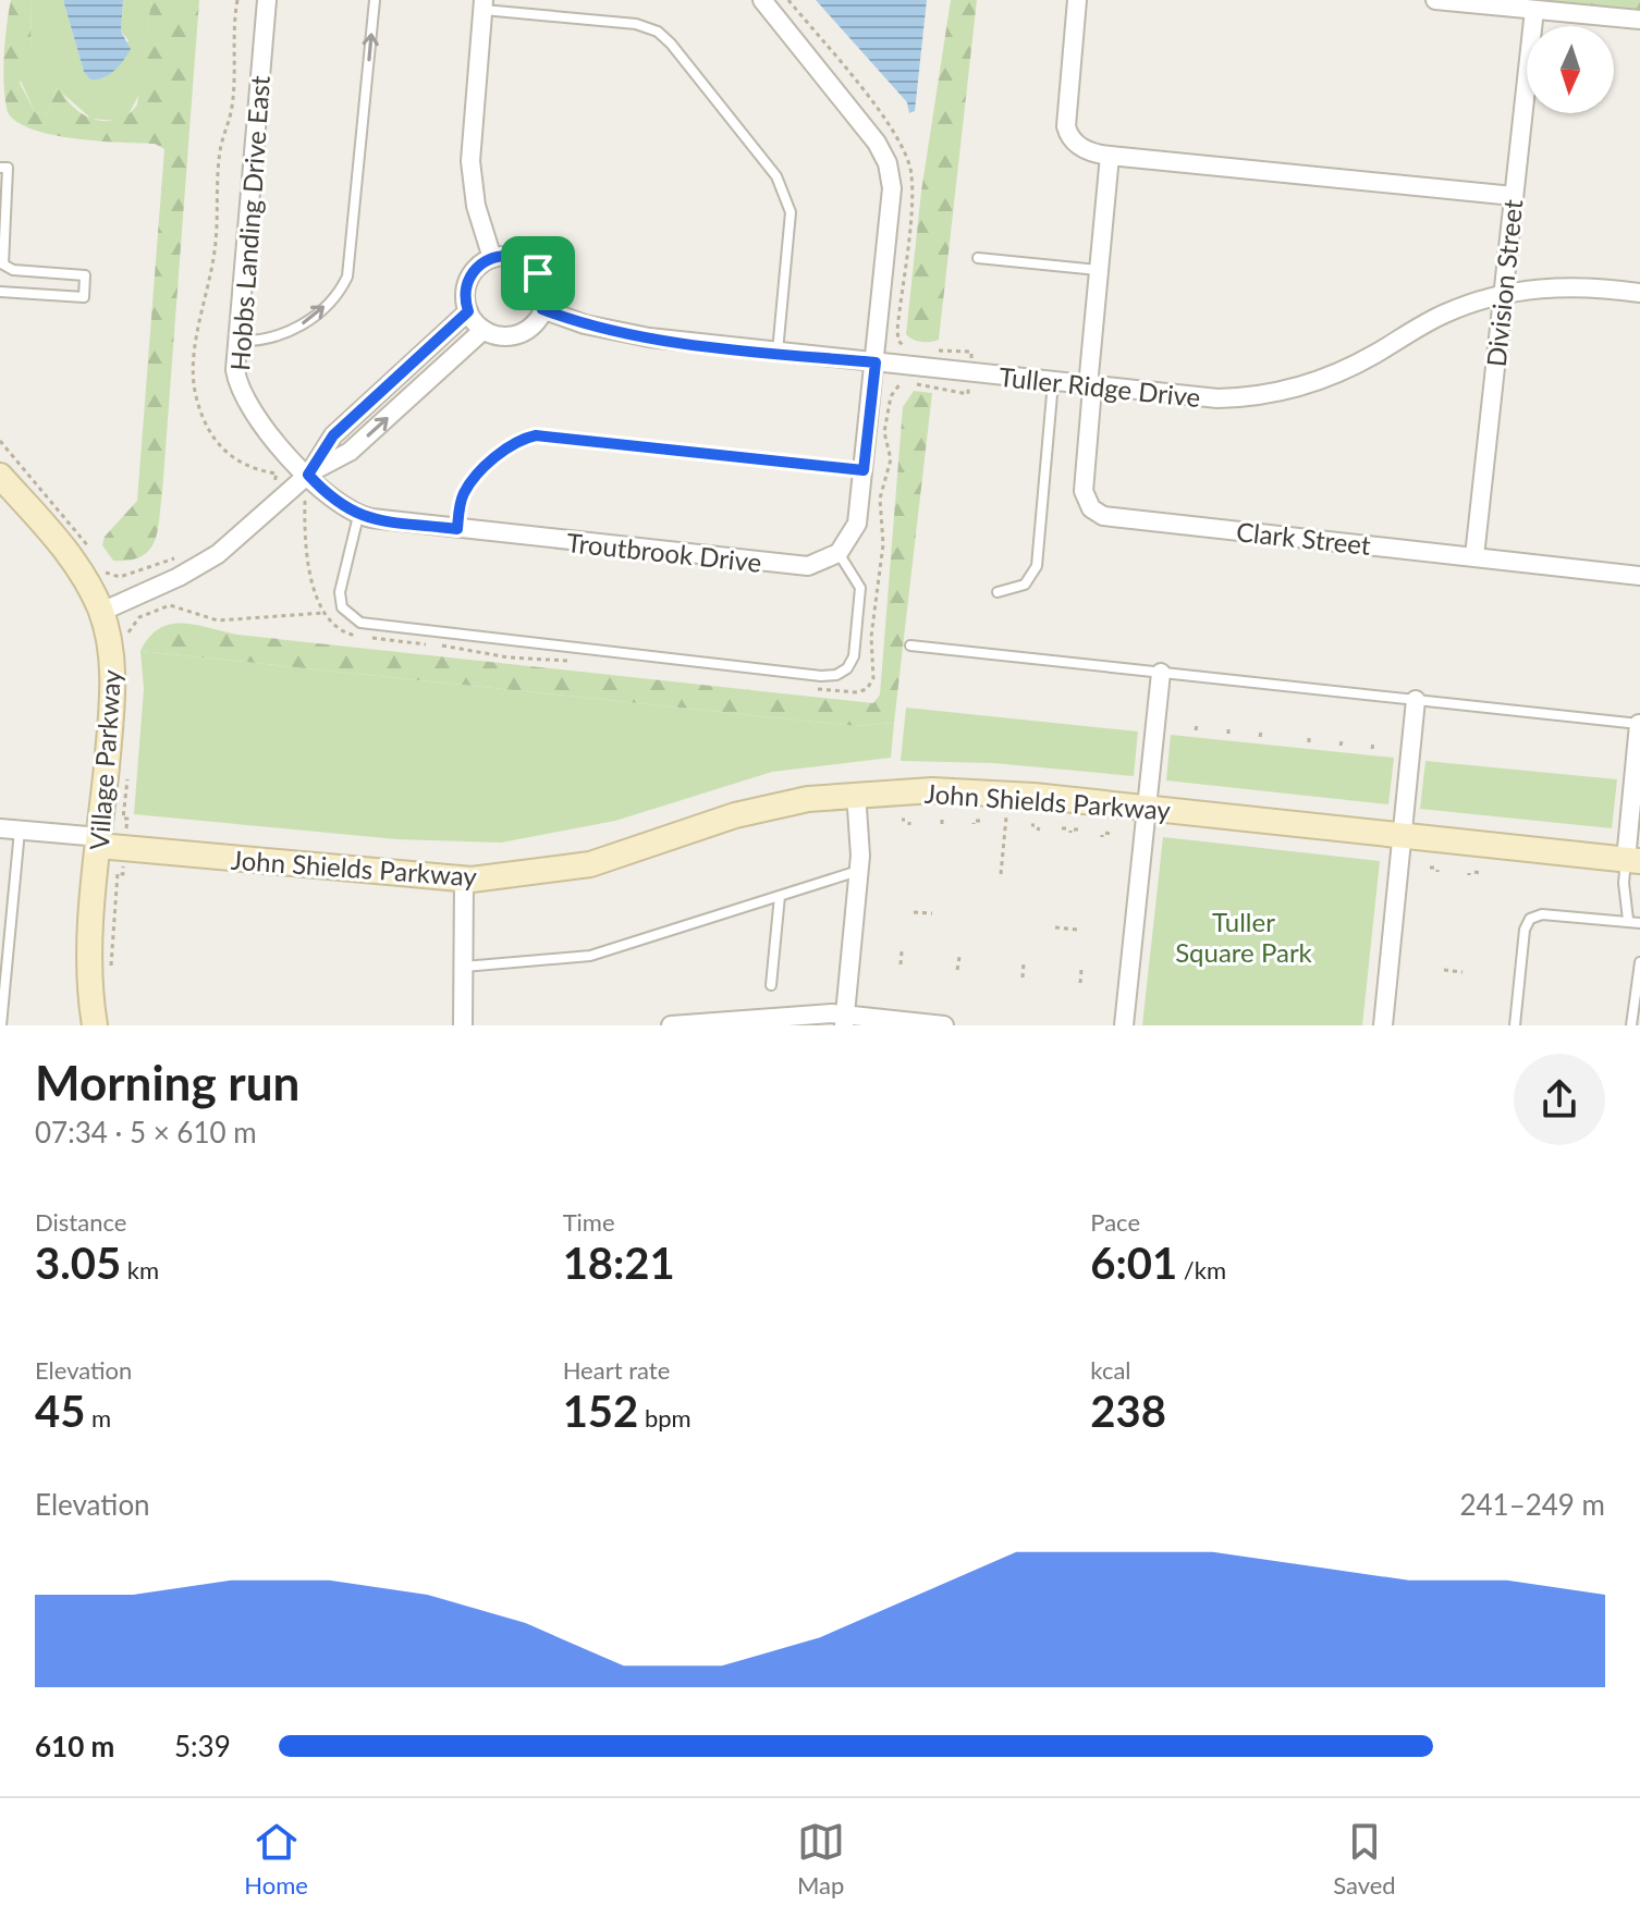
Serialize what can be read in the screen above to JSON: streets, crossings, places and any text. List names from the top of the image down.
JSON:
{
  "streets": {
    "street": [
      "Hobbs Landing Drive East",
      "Division Street",
      "Tuller Ridge Drive",
      "Clark Street",
      "Troutbrook Drive",
      "Village Parkway",
      "John Shields Parkway"
    ]
  },
  "crossings": [
    ["Hobbs Landing Drive East", "Troutbrook Drive"],
    ["Division Street", "Tuller Ridge Drive"],
    ["Division Street", "Clark Street"],
    ["Tuller Ridge Drive", "Clark Street"],
    ["Village Parkway", "John Shields Parkway"]
  ],
  "parks": ["Tuller Square Park"],
  "north": "bottom",
  "page": {
    "heading": ["Morning run", "07:34 · 5 × 610 m"],
    "stats": [
      ["Distance", "3.05 km"],
      ["Time", "18:21"],
      ["Pace", "6:01 /km"],
      ["Elevation", "45 m"],
      ["Heart rate", "152 bpm"],
      ["kcal", "238"]
    ],
    "chart": ["Elevation", "241–249 m"],
    "list": [
      {
        "name": "610 m",
        "note": "5:39"
      }
    ],
    "tabs": ["Home", "Map", "Saved"]
  }
}
